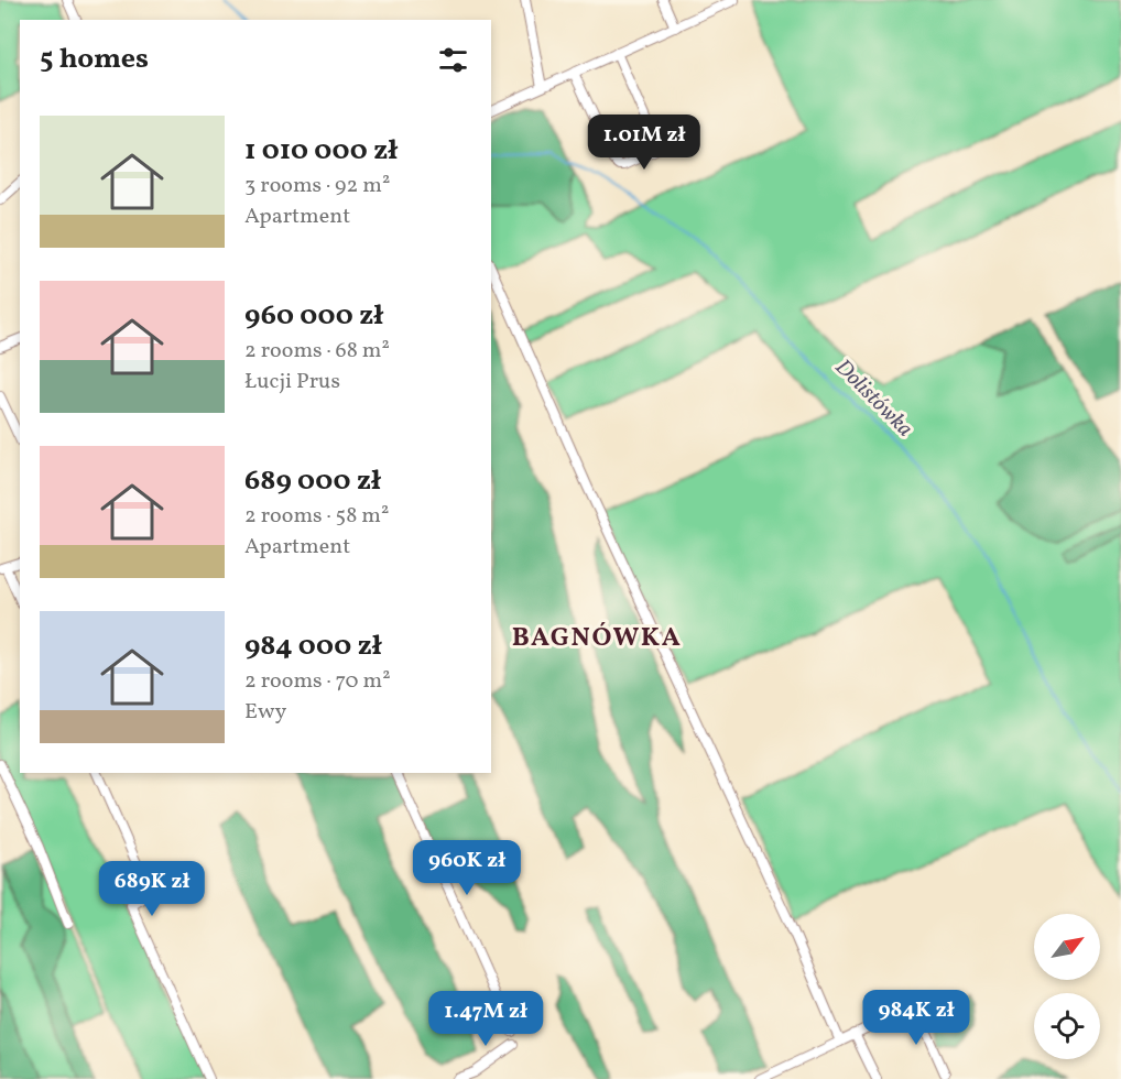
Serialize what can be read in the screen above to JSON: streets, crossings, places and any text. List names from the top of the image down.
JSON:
{
  "districts": ["BAGNÓWKA"],
  "water": ["Dolistówka"],
  "north": "top right",
  "page": {
    "heading": "5 homes",
    "list": [
      {
        "name": "1 010 000 zł",
        "note": "3 rooms · 92 m² · Apartment"
      },
      {
        "name": "960 000 zł",
        "note": "2 rooms · 68 m² · Łucji Prus"
      },
      {
        "name": "689 000 zł",
        "note": "2 rooms · 58 m² · Apartment"
      },
      {
        "name": "984 000 zł",
        "note": "2 rooms · 70 m² · Ewy"
      }
    ],
    "price": [
      "1.01M zł",
      "960K zł",
      "689K zł",
      "984K zł",
      "1.47M zł"
    ]
  }
}
